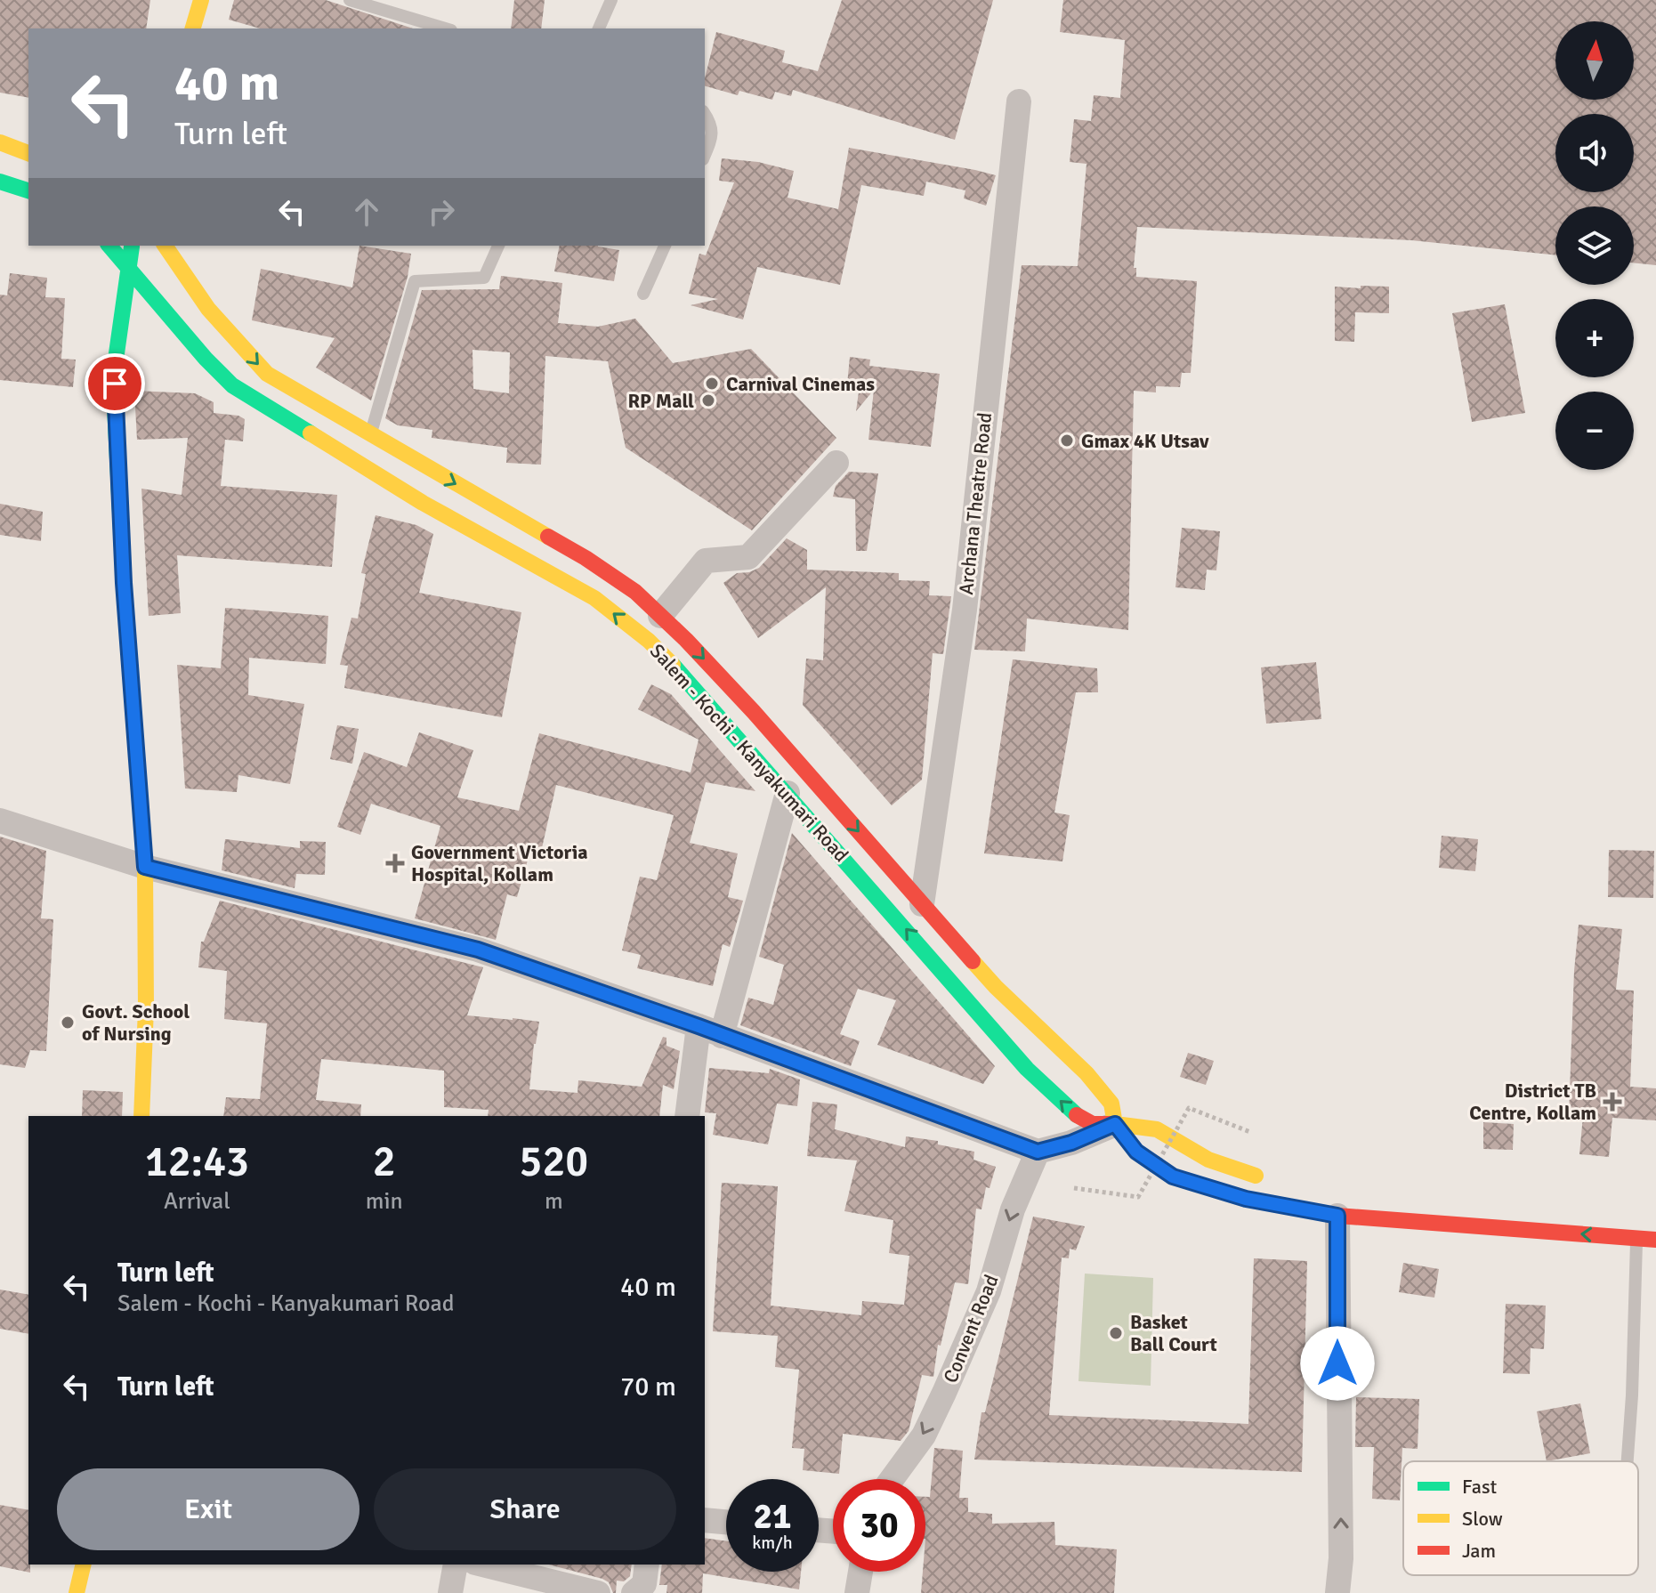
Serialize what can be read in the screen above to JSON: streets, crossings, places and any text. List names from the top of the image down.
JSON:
{
  "streets": {
    "main road": ["Salem - Kochi - Kanyakumari Road"],
    "street": ["Archana Theatre Road", "Convent Road"]
  },
  "crossings": [
    ["Archana Theatre Road", "Salem - Kochi - Kanyakumari Road"]
  ],
  "one_way": ["Convent Road"],
  "places": {
    "other": [
      "Carnival Cinemas",
      "RP Mall",
      "Gmax 4K Utsav",
      "Govt. School of Nursing",
      "Basket Ball Court"
    ],
    "health": ["Government Victoria Hospital, Kollam", "District TB Centre, Kollam"]
  },
  "legend": ["Fast", "Slow", "Jam"],
  "north": "top",
  "page": {
    "map_buttons": ["+", "−"],
    "turn": ["40 m", "Turn left"],
    "eta": [
      "12:43",
      "Arrival",
      "2",
      "min",
      "520",
      "m"
    ],
    "list": [
      {
        "name": "Turn left",
        "note": "Salem - Kochi - Kanyakumari Road",
        "value": "40 m"
      },
      {
        "name": "Turn left",
        "value": "70 m"
      }
    ],
    "buttons": ["Exit", "Share"],
    "speed": "21 km/h",
    "limit": "30"
  }
}
